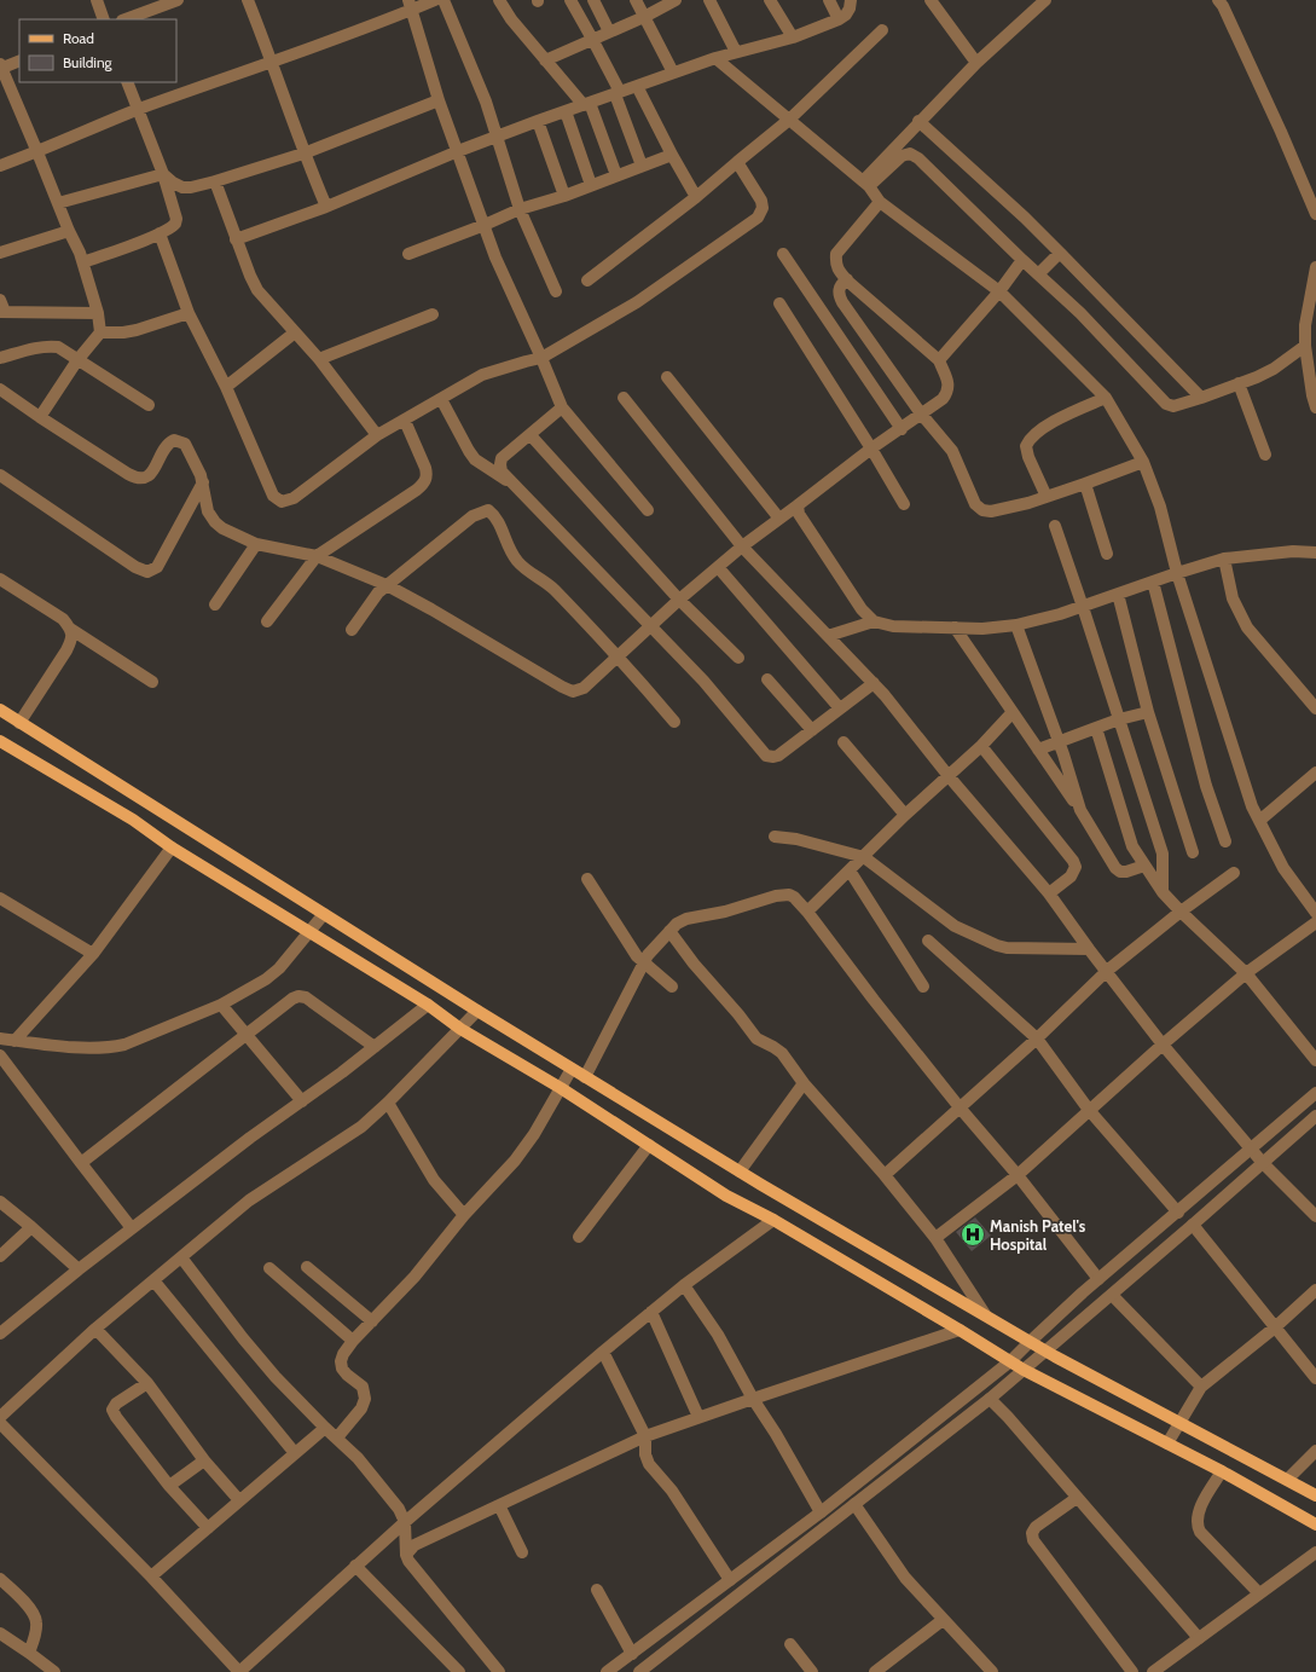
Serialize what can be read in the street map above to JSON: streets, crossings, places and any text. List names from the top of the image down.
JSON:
{
  "places": {
    "hospital": ["Manish Patel's Hospital"]
  },
  "legend": ["Road", "Building"]
}
